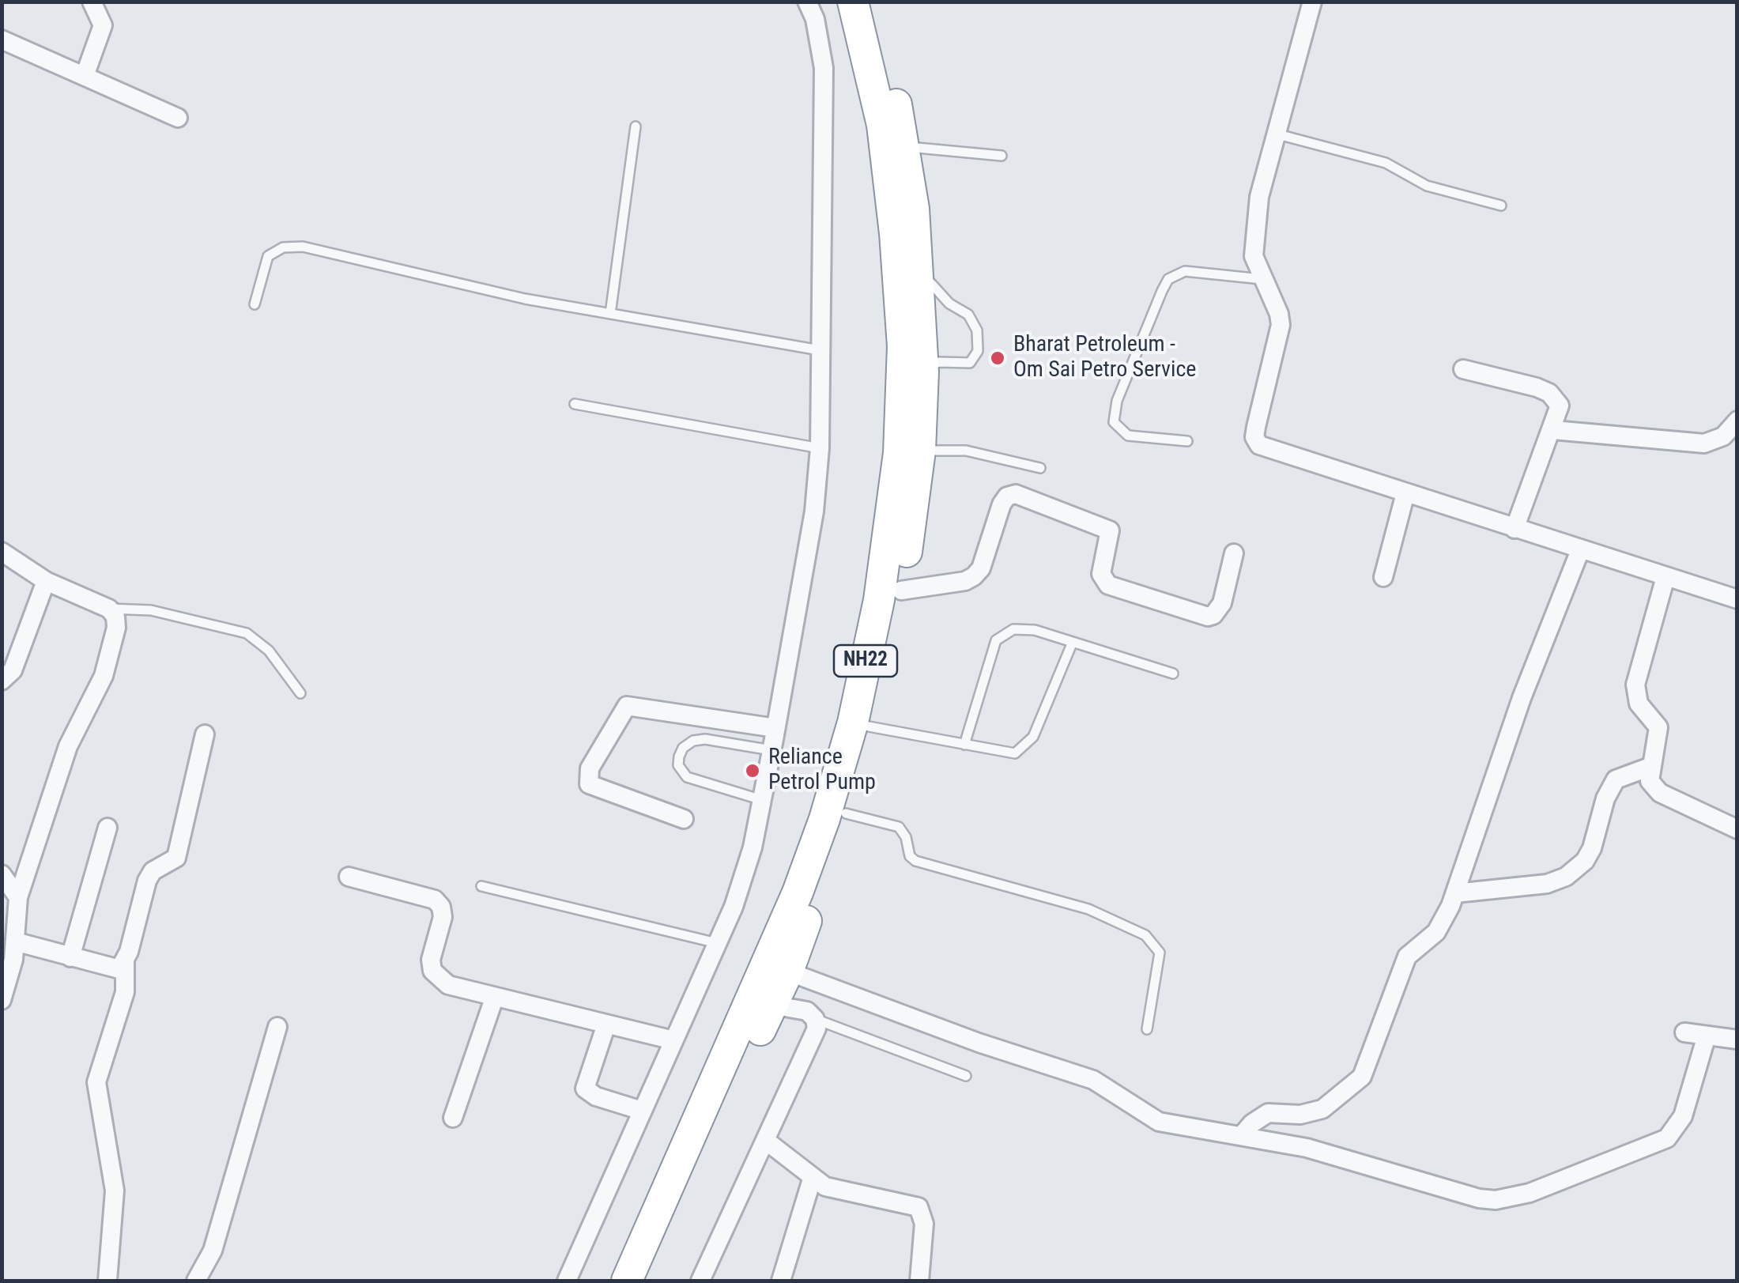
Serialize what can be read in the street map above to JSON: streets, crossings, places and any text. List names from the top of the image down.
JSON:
{
  "streets": {
    "highway": ["NH22"]
  },
  "places": ["Bharat Petroleum - Om Sai Petro Service", "Reliance Petrol Pump"]
}
